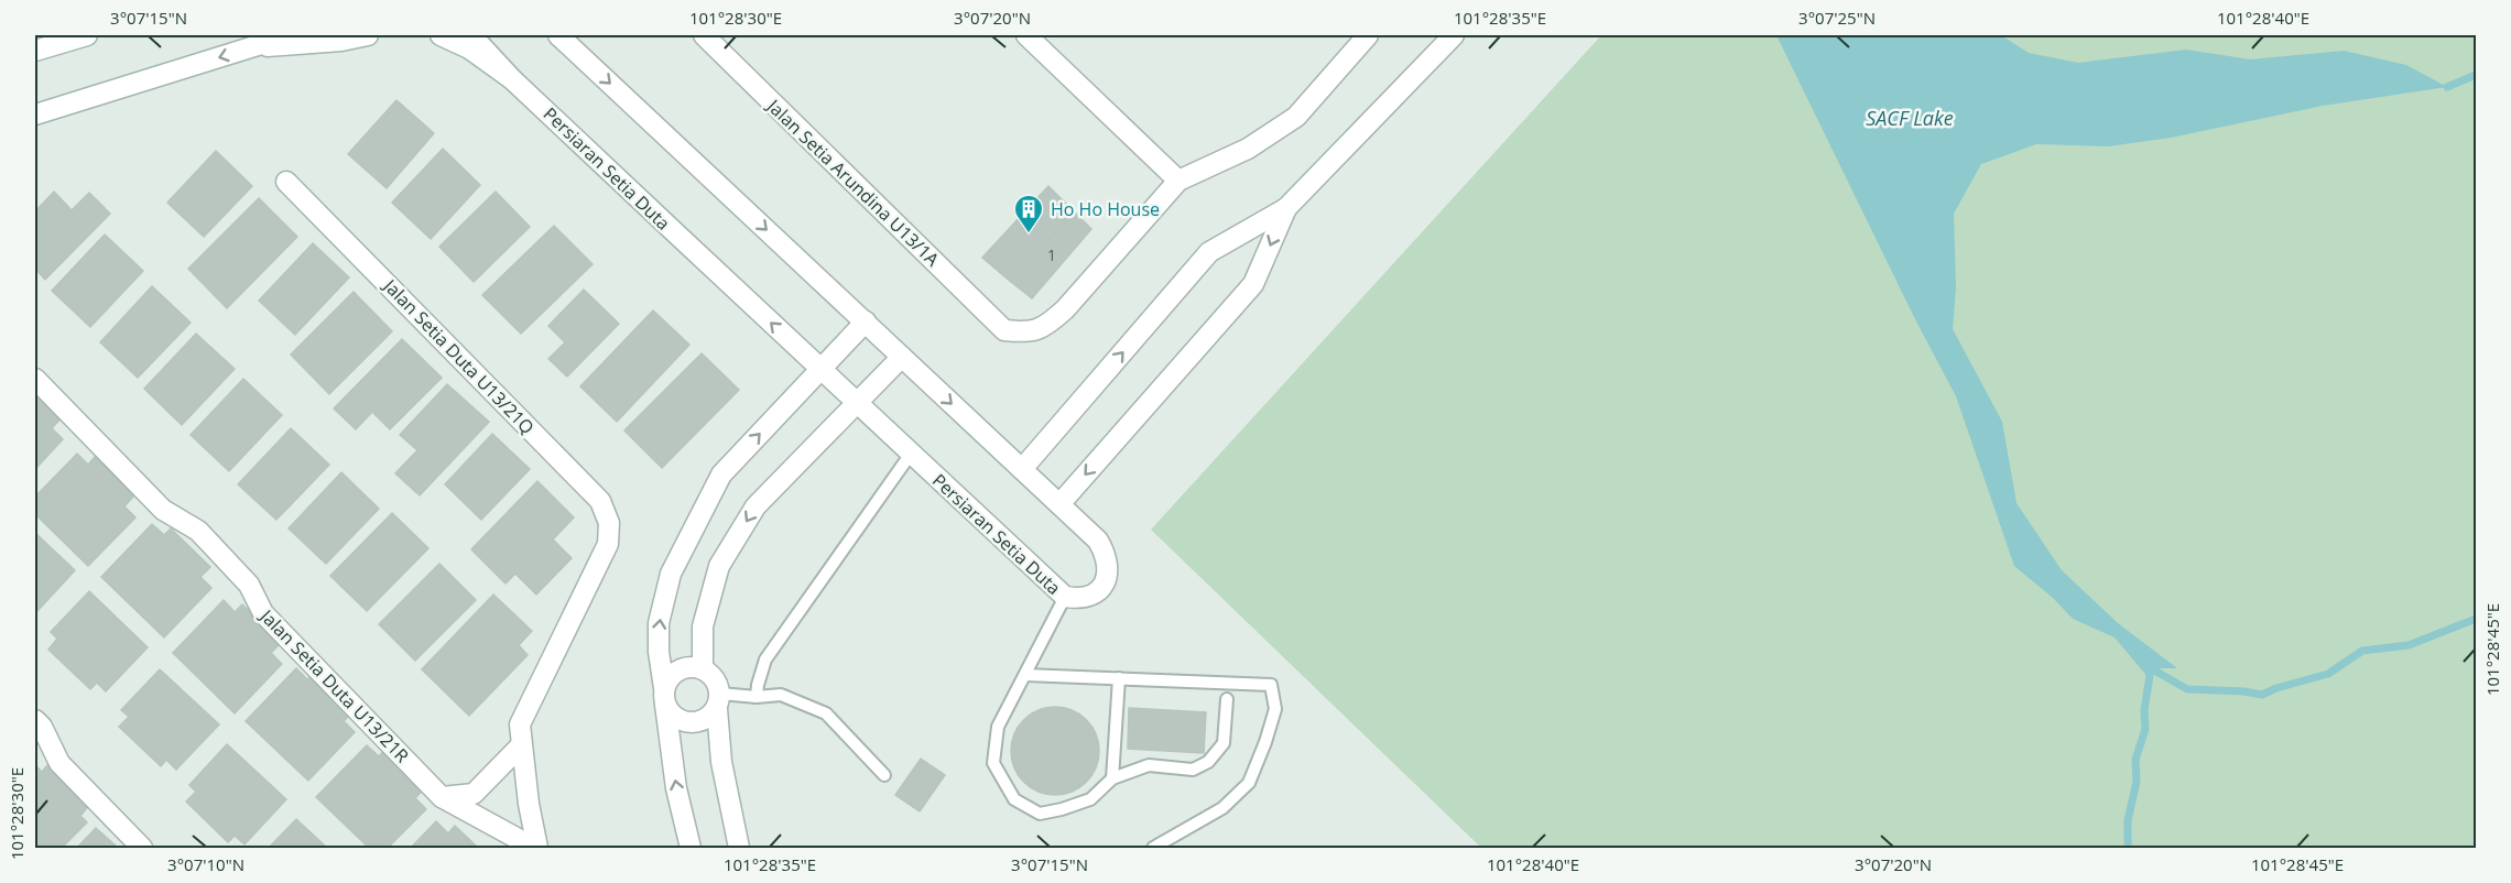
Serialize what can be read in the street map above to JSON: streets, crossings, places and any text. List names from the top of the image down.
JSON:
{
  "streets": {
    "street": [
      "Persiaran Setia Duta",
      "Jalan Setia Arundina U13/1A",
      "Jalan Setia Duta U13/21Q",
      "Jalan Setia Duta U13/21R"
    ]
  },
  "water": ["SACF Lake"],
  "places": {
    "building": ["Ho Ho House"]
  },
  "house_numbers": ["1"],
  "coordinates": [
    "3°07'15\"N",
    "101°28'30\"E",
    "3°07'20\"N",
    "101°28'35\"E",
    "3°07'25\"N",
    "101°28'40\"E",
    "101°28'45\"E",
    "3°07'10\"N"
  ]
}
